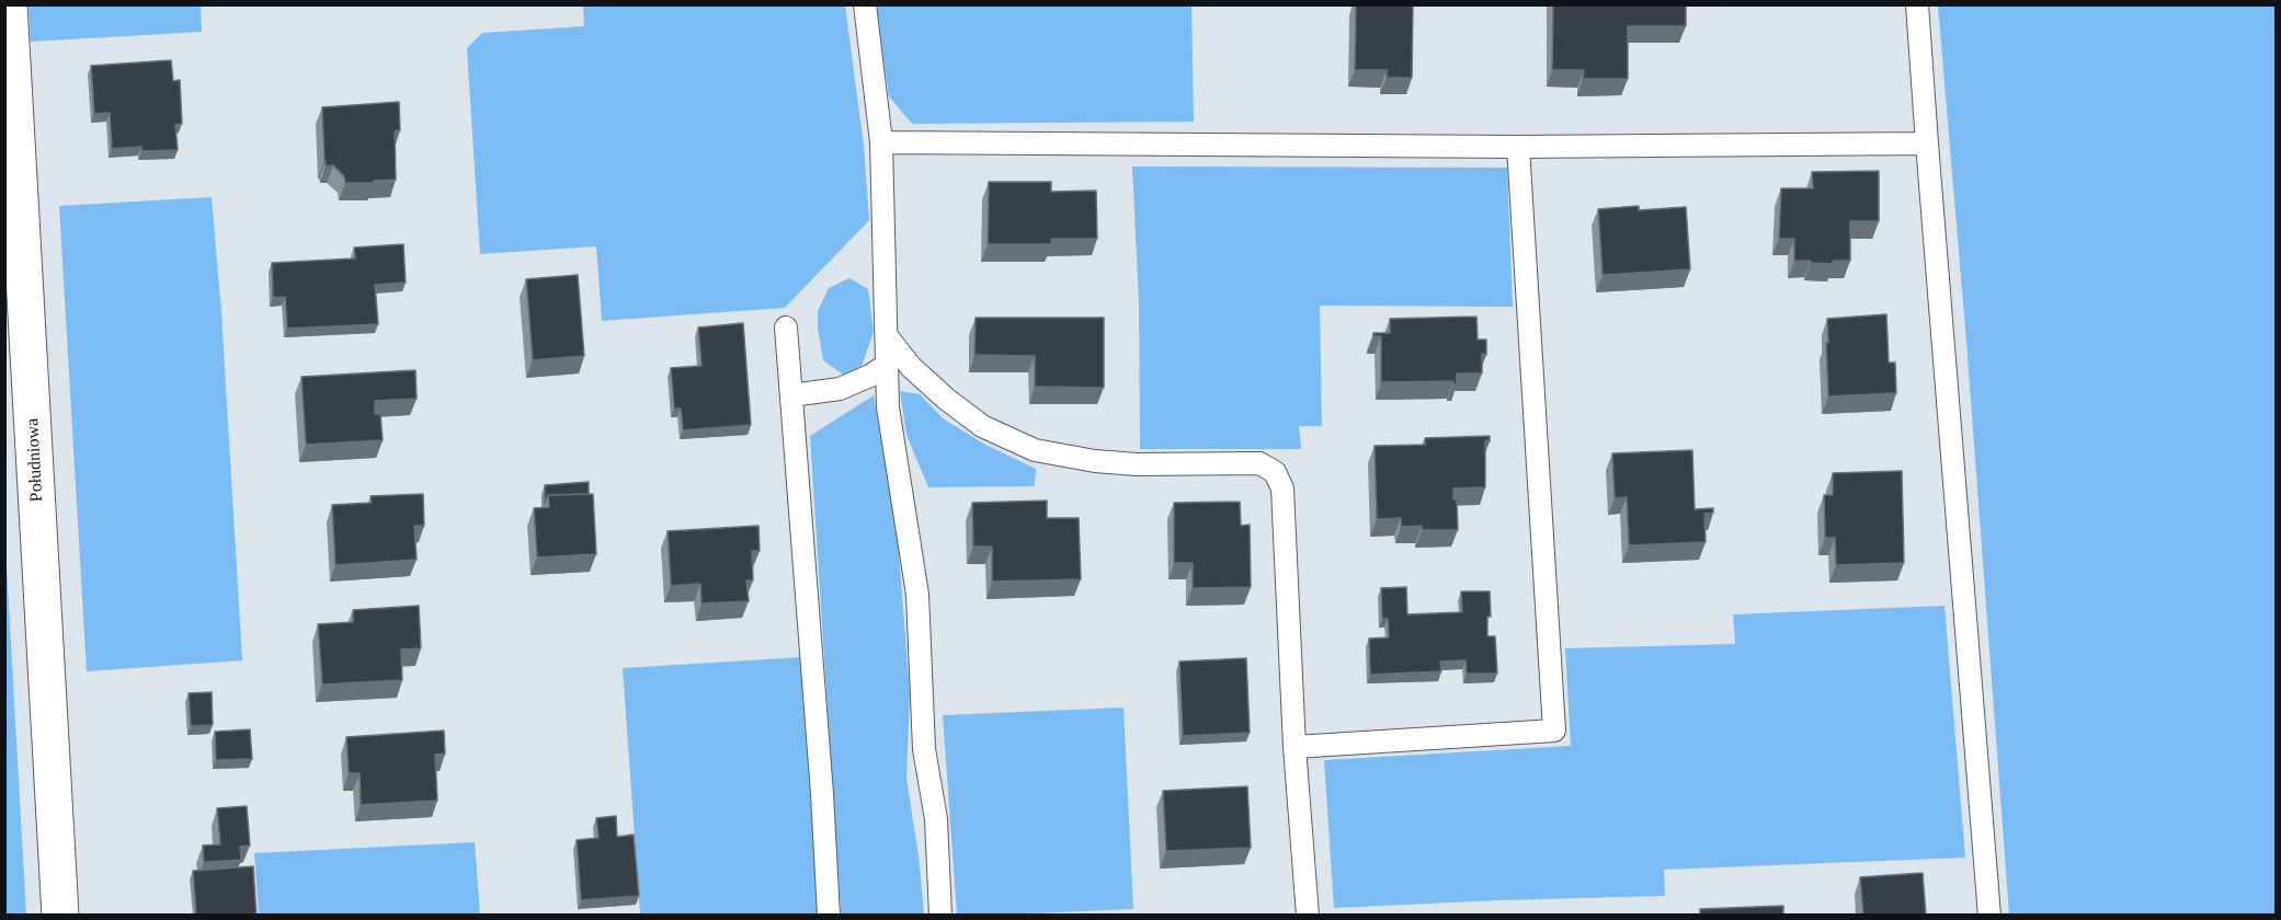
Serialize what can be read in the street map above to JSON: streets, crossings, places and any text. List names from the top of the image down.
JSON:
{
  "streets": {
    "street": ["Południowa"]
  }
}
